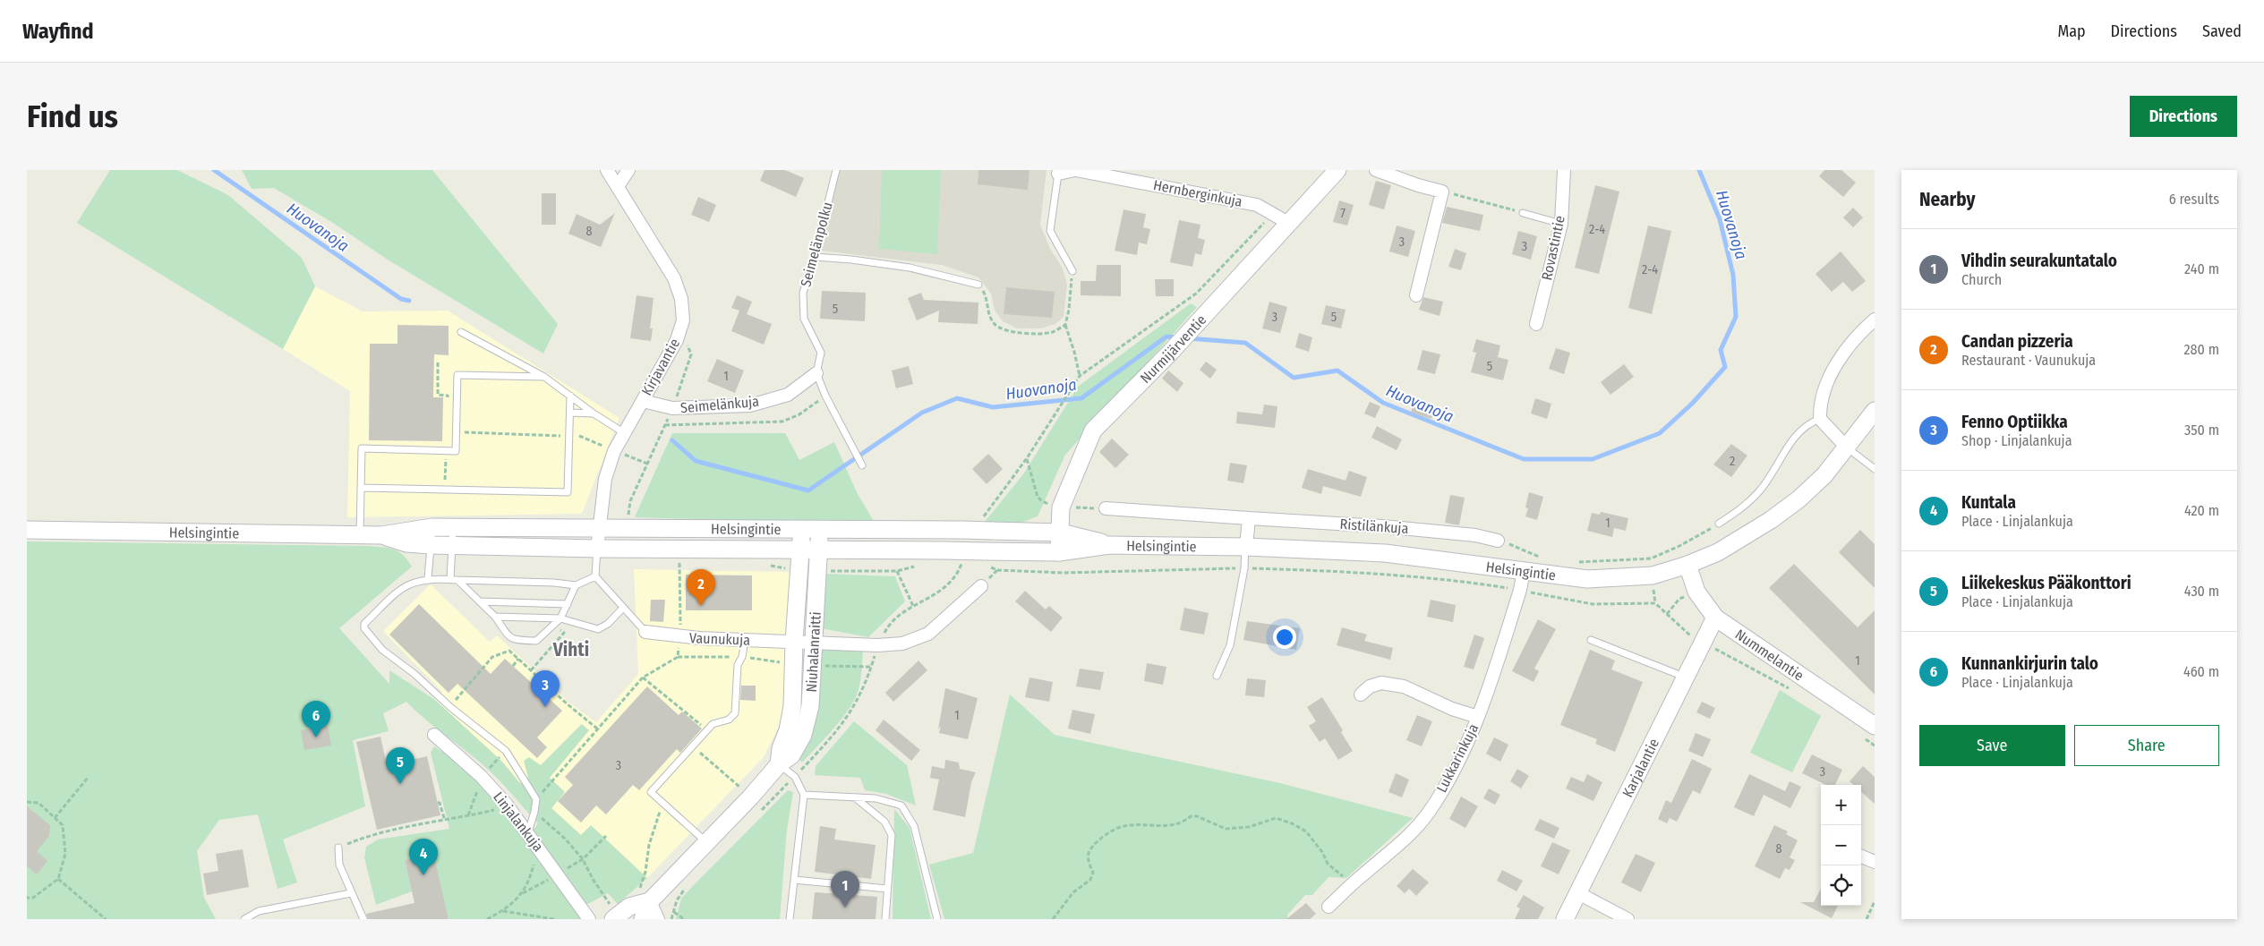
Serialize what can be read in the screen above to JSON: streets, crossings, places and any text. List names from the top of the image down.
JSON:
{
  "streets": {
    "street": [
      "Hernberginkuja",
      "Rovastintie",
      "Nurmijärventie",
      "Kirjavantie",
      "Seimelänkuja",
      "Ristilänkuja",
      "Helsingintie",
      "Vaunukuja",
      "Niuhalanraitti",
      "Nummelantie",
      "Lukkarinkuja",
      "Karjalantie",
      "Linjalankuja"
    ],
    "lane": ["Seimelänpolku"]
  },
  "crossings": [
    ["Hernberginkuja", "Nurmijärventie"],
    ["Seimelänpolku", "Seimelänkuja"],
    ["Nurmijärventie", "Helsingintie"],
    ["Kirjavantie", "Seimelänkuja"],
    ["Kirjavantie", "Helsingintie"],
    ["Helsingintie", "Niuhalanraitti"],
    ["Helsingintie", "Nummelantie"],
    ["Helsingintie", "Lukkarinkuja"],
    ["Vaunukuja", "Niuhalanraitti"],
    ["Nummelantie", "Karjalantie"]
  ],
  "districts": ["Vihti"],
  "water": ["Huovanoja"],
  "house_numbers": [
    "7",
    "2-4",
    "8",
    "3",
    "3",
    "2-4",
    "5",
    "3",
    "5",
    "5",
    "1",
    "2",
    "1",
    "1",
    "1",
    "3",
    "3",
    "8"
  ],
  "page": {
    "header": "Wayfind",
    "nav": ["Map", "Directions", "Saved"],
    "buttons": [
      "Directions",
      ["Save", "Share"]
    ],
    "title": "Find us",
    "heading": ["Nearby", "6 results"],
    "list": [
      {
        "mark": "1",
        "name": "Vihdin seurakuntatalo",
        "note": "Church",
        "value": "240 m"
      },
      {
        "mark": "2",
        "name": "Candan pizzeria",
        "note": "Restaurant · Vaunukuja",
        "value": "280 m"
      },
      {
        "mark": "3",
        "name": "Fenno Optiikka",
        "note": "Shop · Linjalankuja",
        "value": "350 m"
      },
      {
        "mark": "4",
        "name": "Kuntala",
        "note": "Place · Linjalankuja",
        "value": "420 m"
      },
      {
        "mark": "5",
        "name": "Liikekeskus Pääkonttori",
        "note": "Place · Linjalankuja",
        "value": "430 m"
      },
      {
        "mark": "6",
        "name": "Kunnankirjurin talo",
        "note": "Place · Linjalankuja",
        "value": "460 m"
      }
    ],
    "pins": [
      "2",
      "3",
      "6",
      "5",
      "4",
      "1"
    ],
    "map_buttons": ["+", "−"]
  }
}
